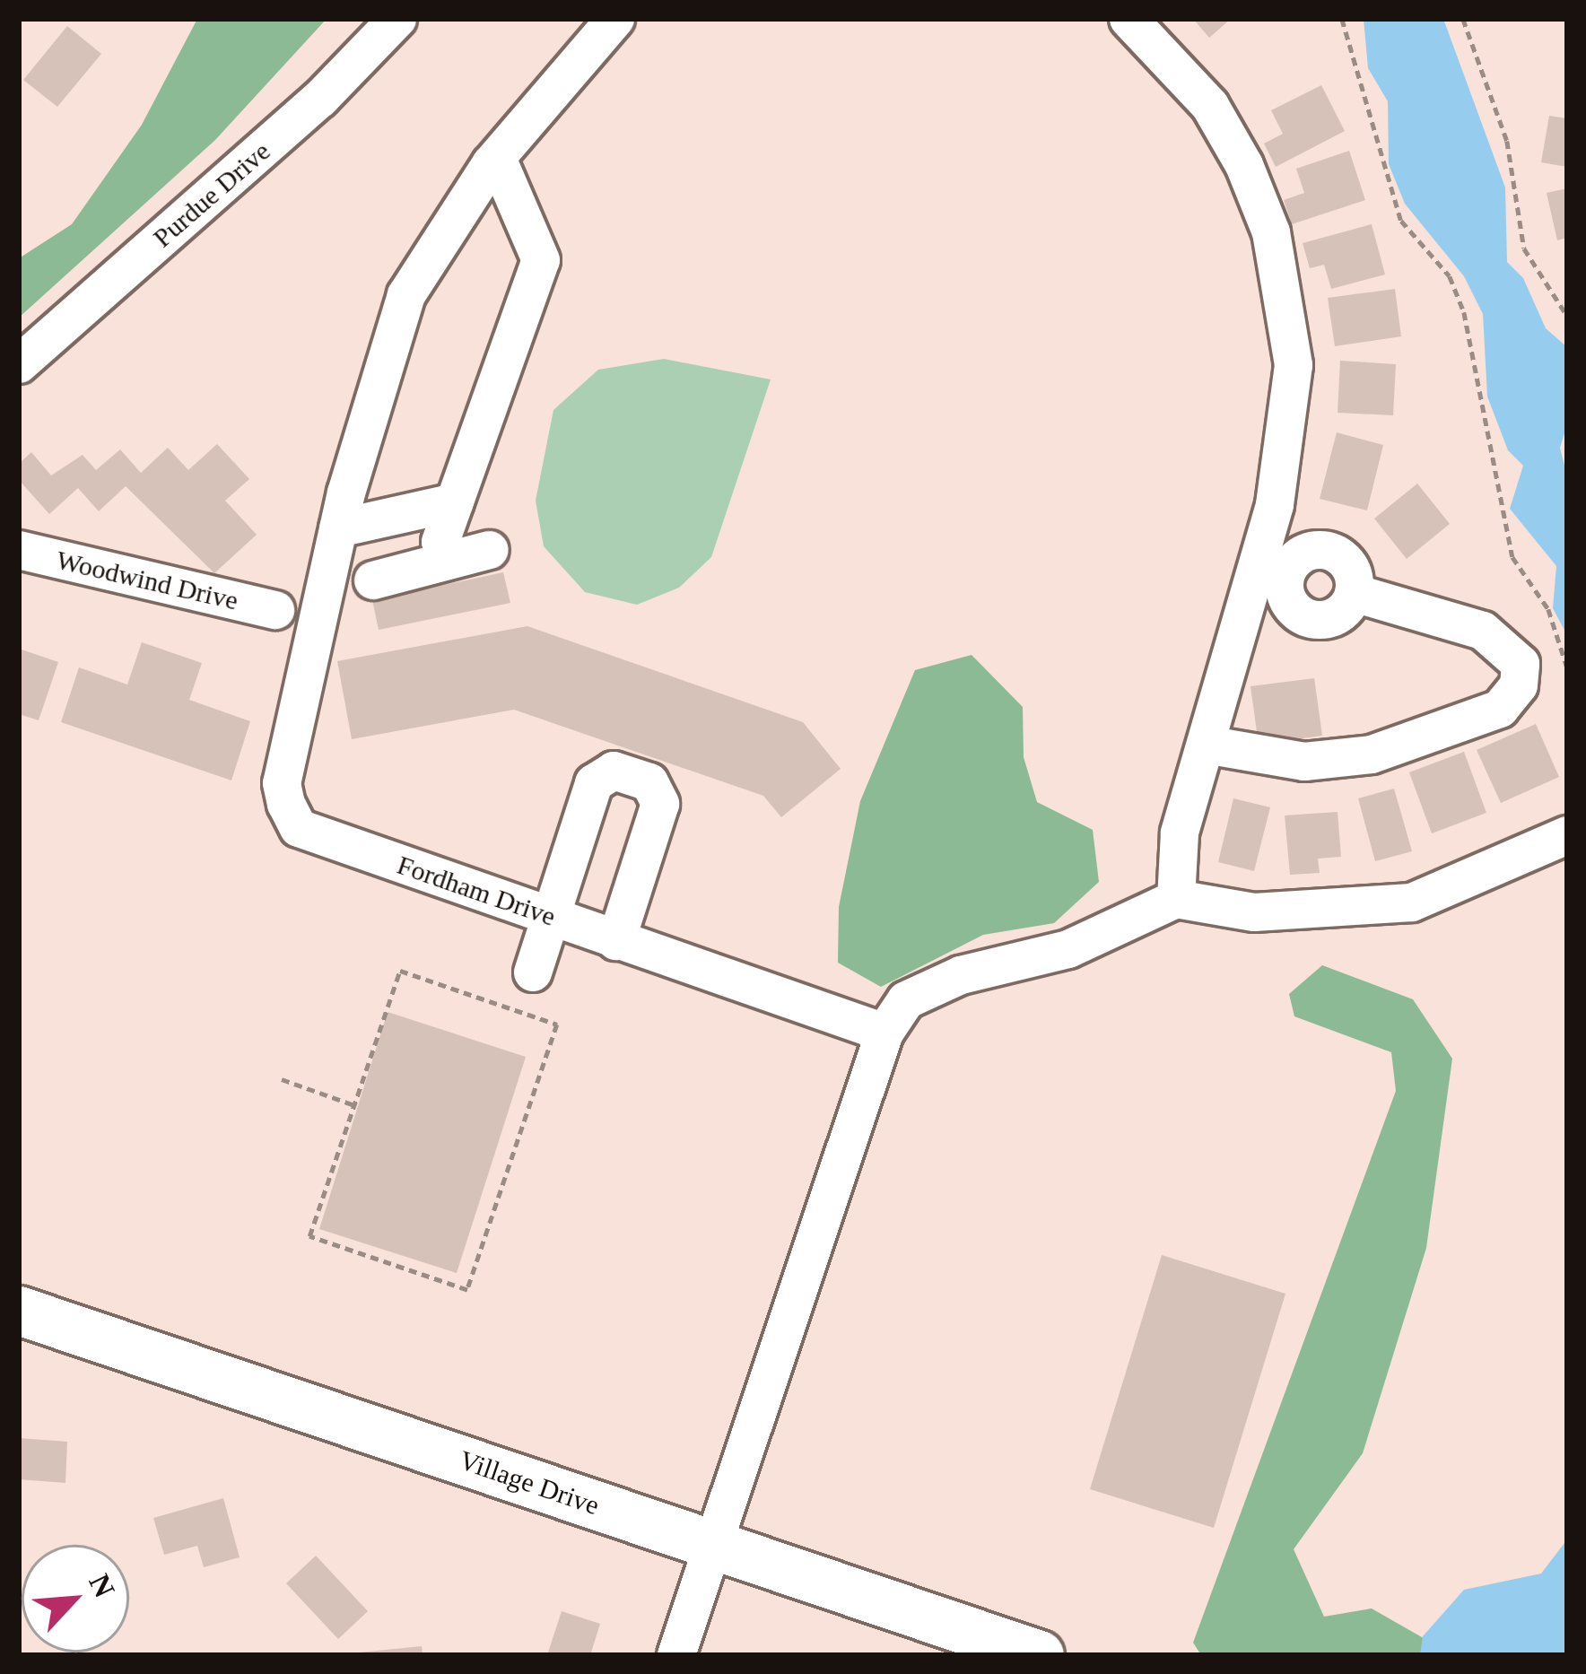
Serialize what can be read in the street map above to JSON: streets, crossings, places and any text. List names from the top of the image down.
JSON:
{
  "streets": {
    "main road": ["Village Drive"],
    "street": ["Purdue Drive", "Woodwind Drive", "Fordham Drive"]
  },
  "north": "top right"
}
